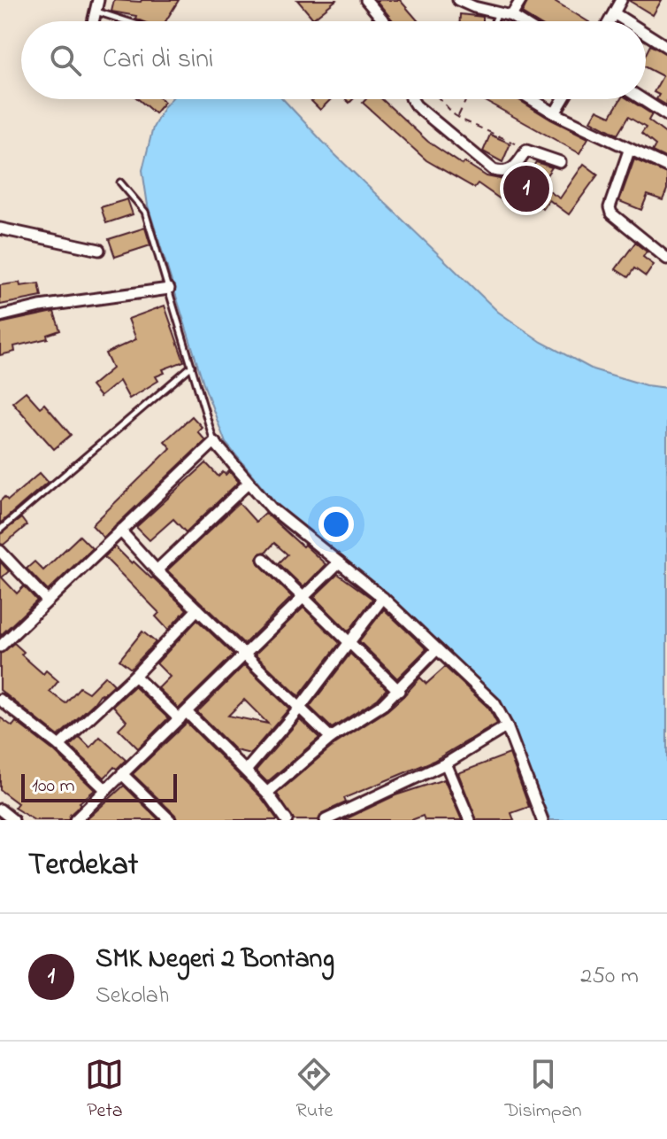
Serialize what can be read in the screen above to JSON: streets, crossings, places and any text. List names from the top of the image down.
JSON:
{
  "scale_bar": "100 m",
  "page": {
    "search": "Cari di sini",
    "pins": "1",
    "scale": "100 m",
    "heading": "Terdekat",
    "list": [
      {
        "mark": "1",
        "name": "SMK Negeri 2 Bontang",
        "note": "Sekolah",
        "value": "250 m"
      }
    ],
    "nav": ["Peta", "Rute", "Disimpan"]
  }
}
